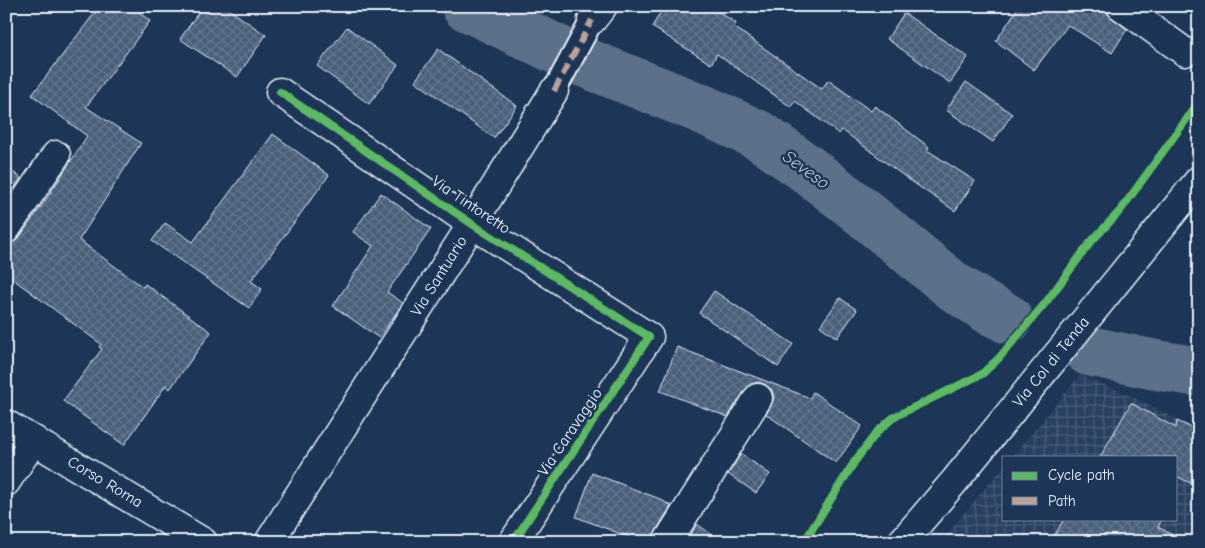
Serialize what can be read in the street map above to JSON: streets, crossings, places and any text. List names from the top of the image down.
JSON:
{
  "streets": {
    "street": [
      "Via Tintoretto",
      "Via Santuario",
      "Via Col di Tenda",
      "Via Caravaggio",
      "Corso Roma"
    ]
  },
  "crossings": [
    ["Via Tintoretto", "Via Santuario"],
    ["Via Tintoretto", "Via Caravaggio"]
  ],
  "water": ["Seveso"],
  "legend": ["Cycle path", "Path"]
}
